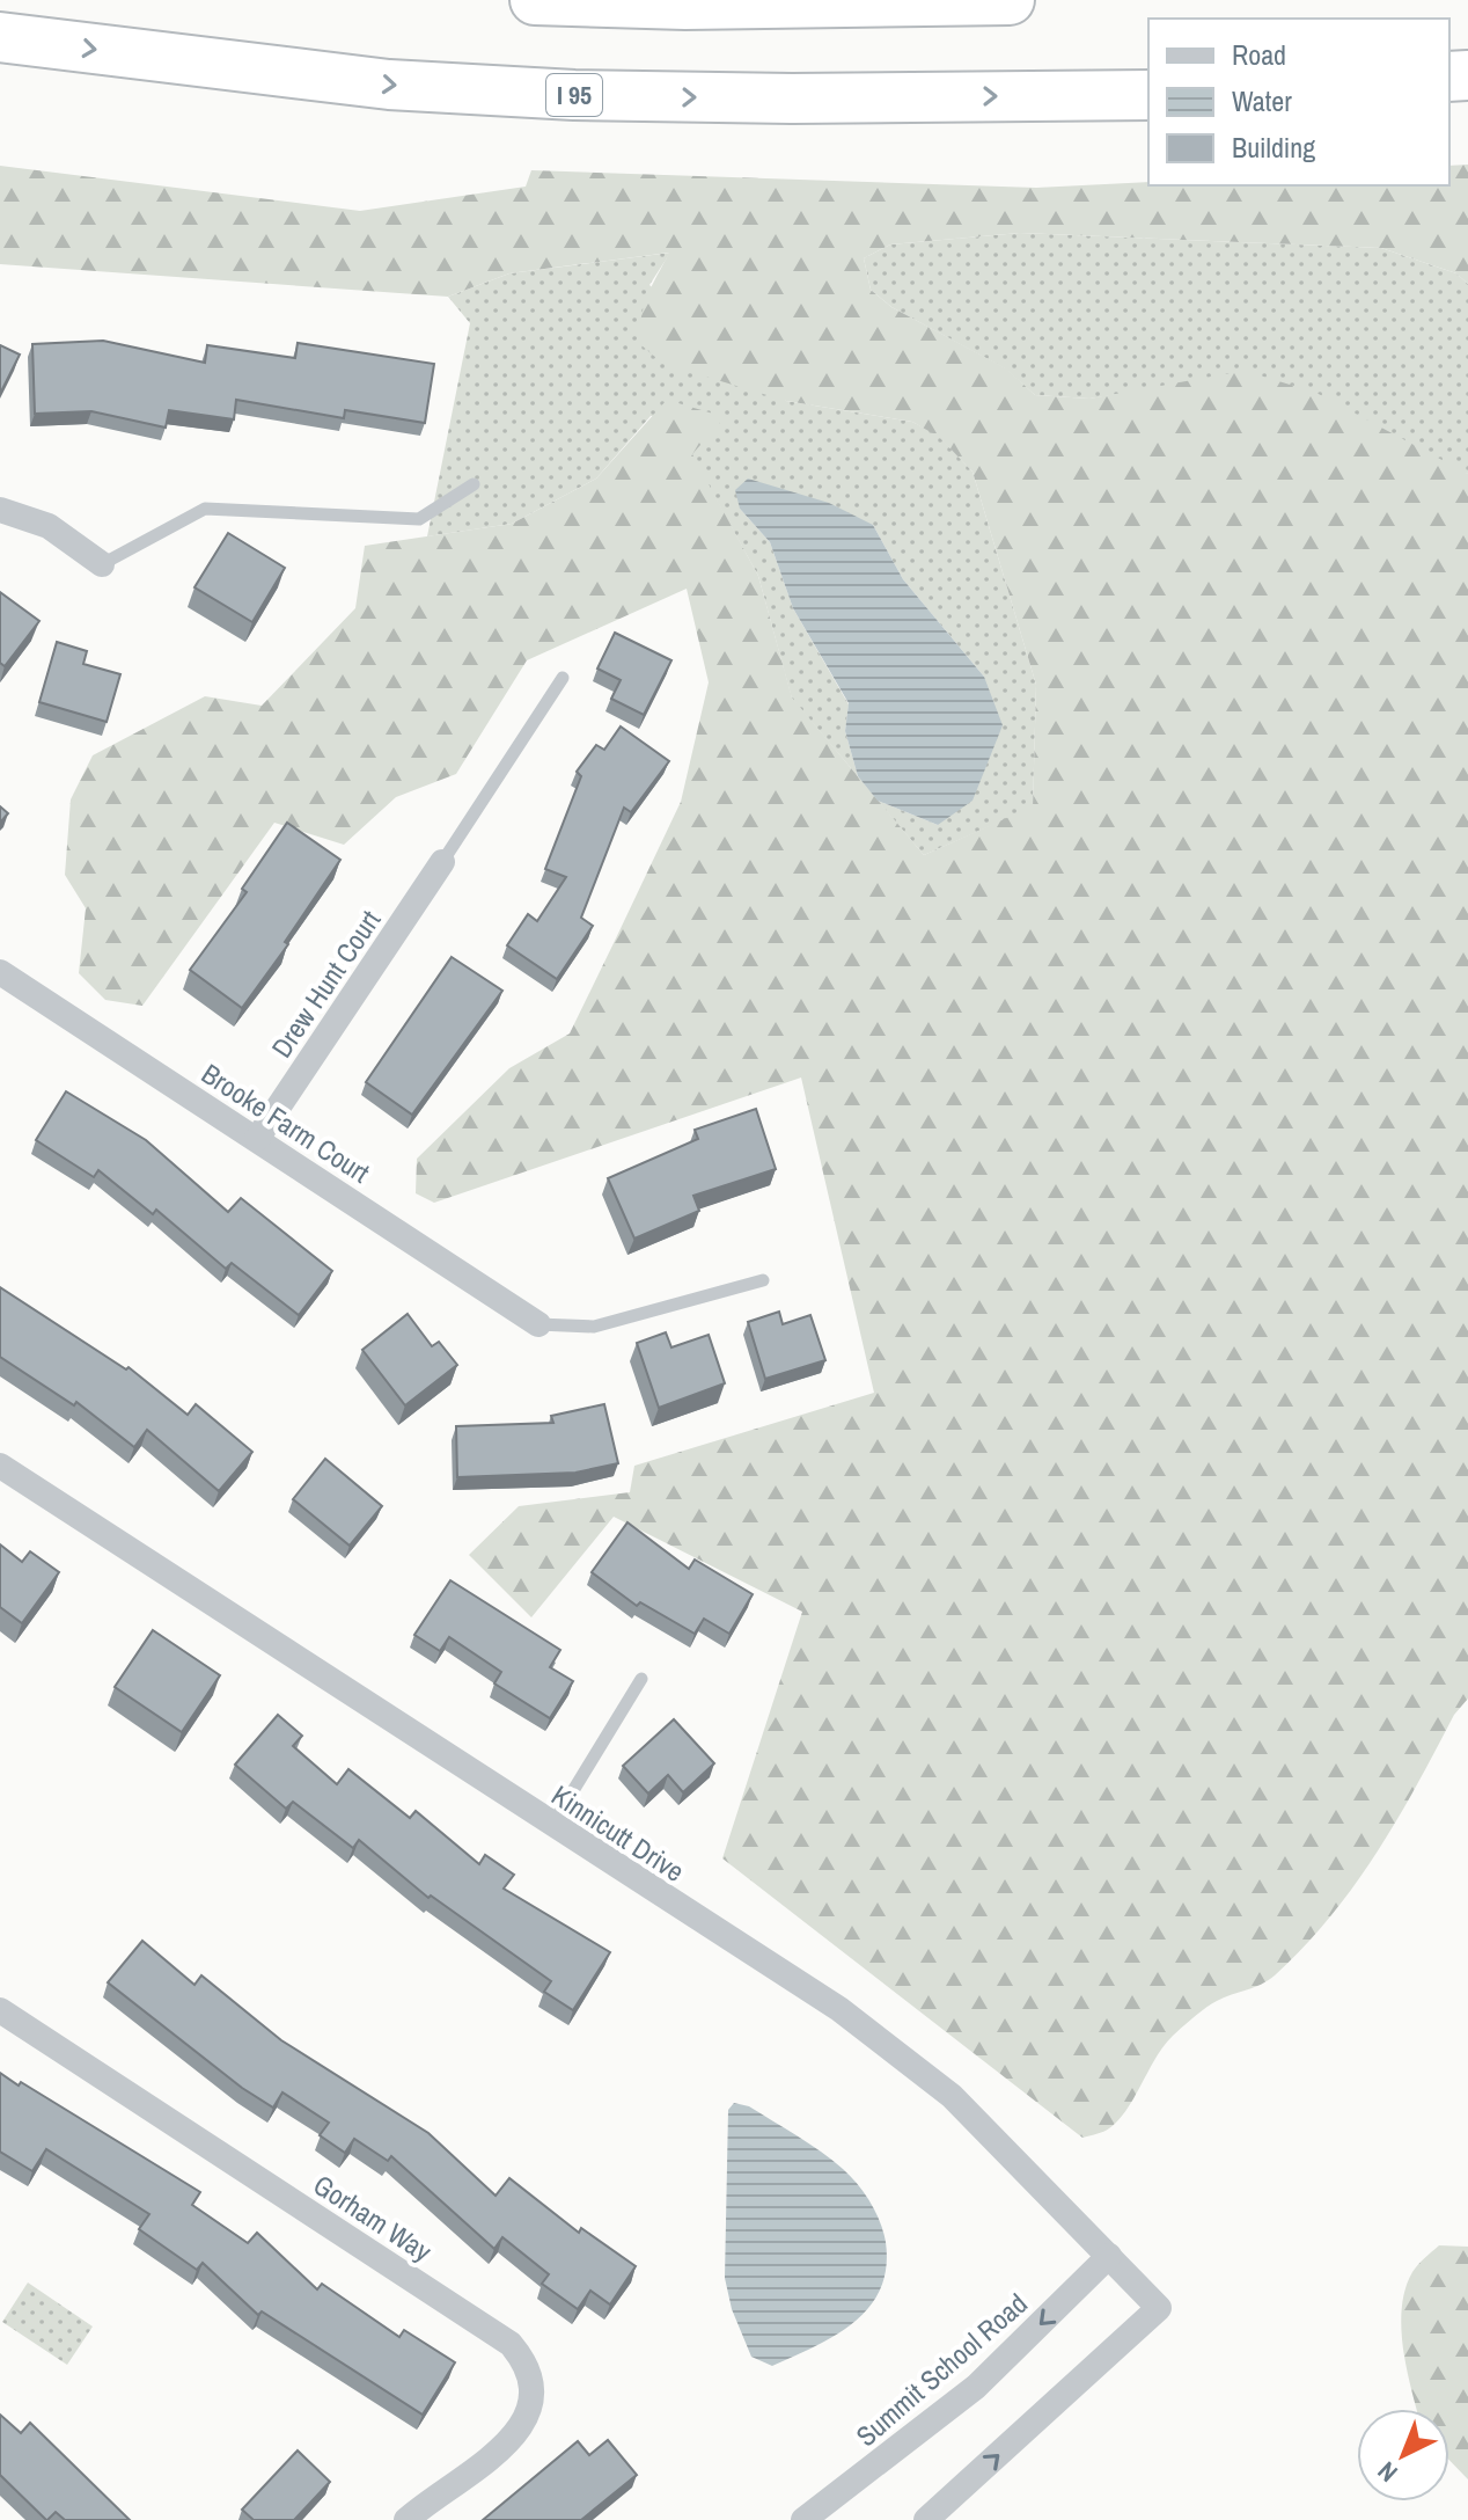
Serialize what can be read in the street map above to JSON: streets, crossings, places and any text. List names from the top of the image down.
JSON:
{
  "streets": {
    "highway": ["I 95"],
    "street": [
      "Drew Hunt Court",
      "Brooke Farm Court",
      "Kinnicutt Drive",
      "Gorham Way",
      "Summit School Road"
    ]
  },
  "crossings": [
    ["Drew Hunt Court", "Brooke Farm Court"],
    ["Kinnicutt Drive", "Summit School Road"]
  ],
  "one_way": ["Summit School Road"],
  "legend": ["Road", "Water", "Building"],
  "north": "bottom left"
}
